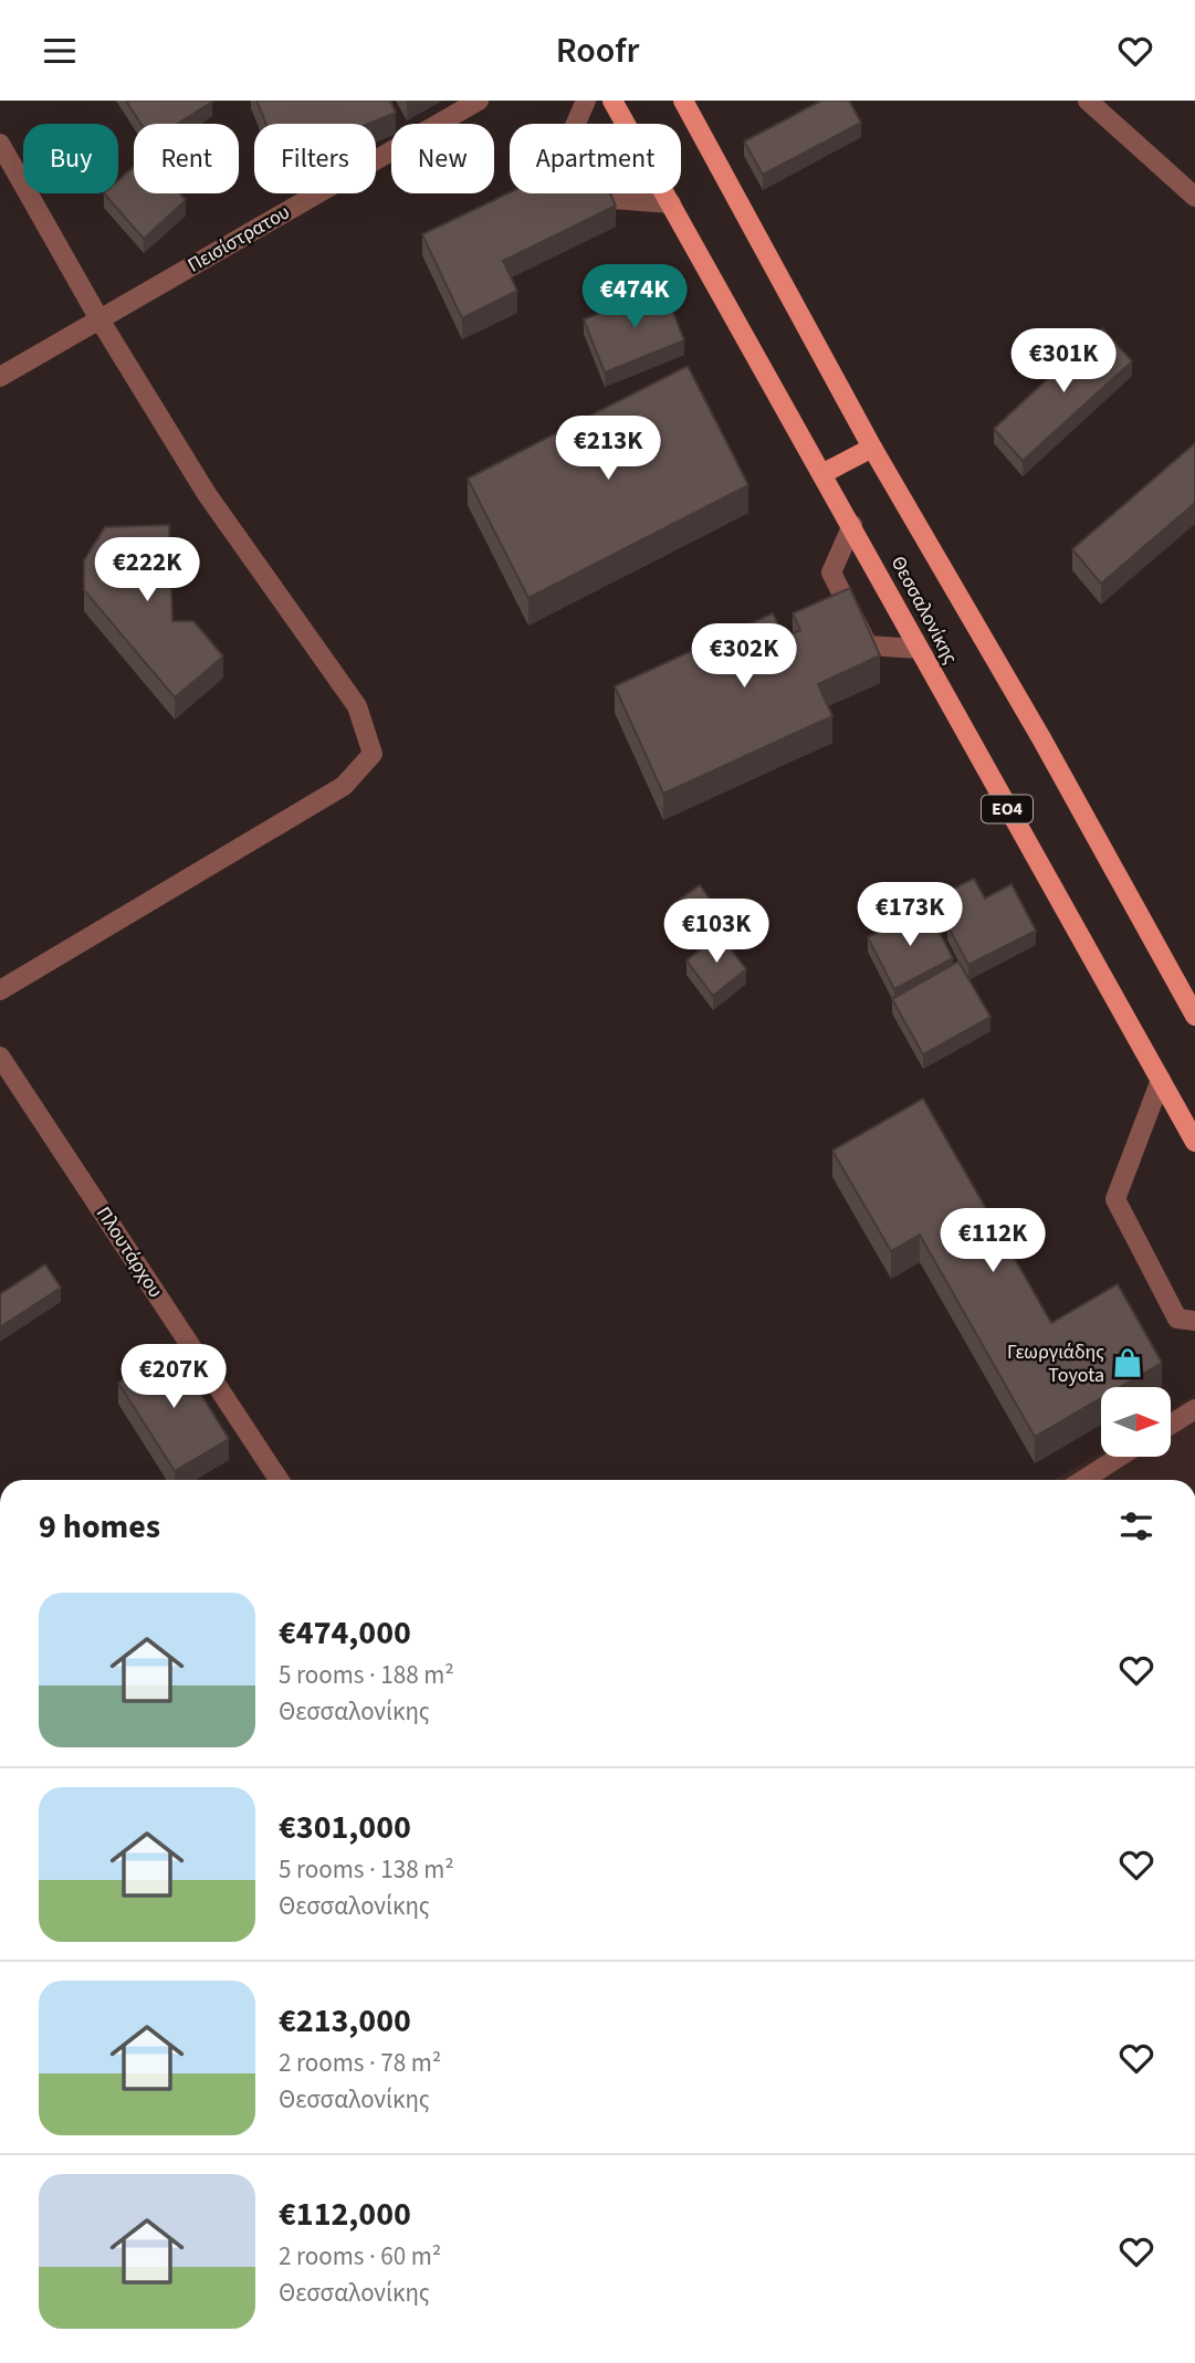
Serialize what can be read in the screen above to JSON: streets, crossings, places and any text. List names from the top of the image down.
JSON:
{
  "streets": {
    "main road": ["Θεσσαλονίκης", "ΕΟ4"],
    "street": ["Πεισίστρατου", "Πλουτάρχου"]
  },
  "places": {
    "shop": ["Γεωργιάδης Toyota"]
  },
  "north": "right",
  "page": {
    "header": "Roofr",
    "chip": [
      "Buy",
      "Rent",
      "Filters",
      "New",
      "Apartment"
    ],
    "price": [
      "€474K",
      "€301K",
      "€213K",
      "€222K",
      "€302K",
      "€173K",
      "€103K",
      "€112K",
      "€207K"
    ],
    "heading": "9 homes",
    "list": [
      {
        "name": "€474,000",
        "note": "5 rooms · 188 m² · Θεσσαλονίκης"
      },
      {
        "name": "€301,000",
        "note": "5 rooms · 138 m² · Θεσσαλονίκης"
      },
      {
        "name": "€213,000",
        "note": "2 rooms · 78 m² · Θεσσαλονίκης"
      },
      {
        "name": "€112,000",
        "note": "2 rooms · 60 m² · Θεσσαλονίκης"
      }
    ]
  }
}
